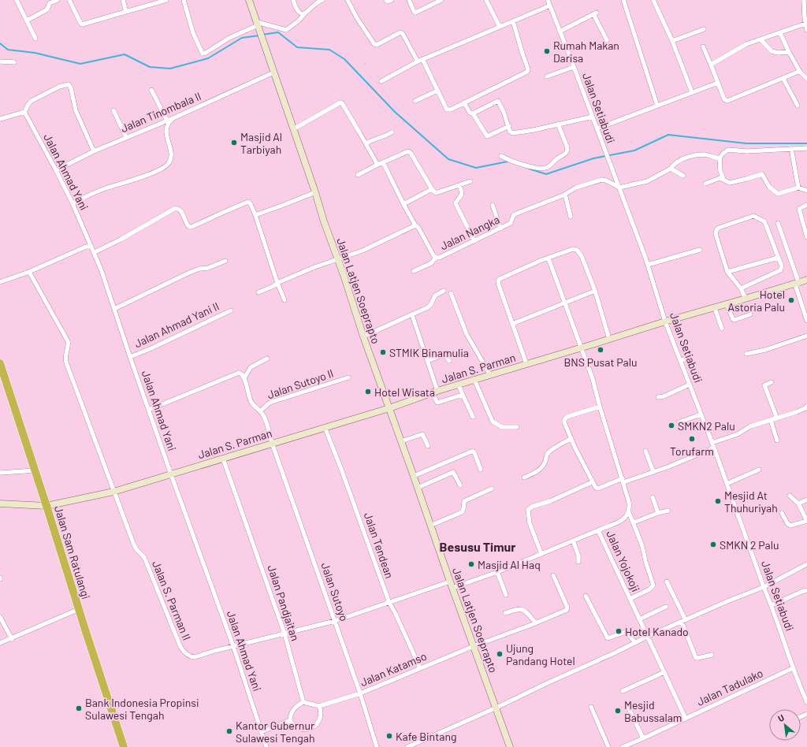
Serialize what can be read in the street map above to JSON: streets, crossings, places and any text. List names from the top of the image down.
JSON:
{
  "streets": {
    "highway": ["Jalan Sam Ratulangi"],
    "street": [
      "Jalan Setiabudi",
      "Jalan Tinombala II",
      "Jalan Ahmad Yani",
      "Jalan Nangka",
      "Jalan Latjen Soeprapto",
      "Jalan Ahmad Yani II",
      "Jalan S. Parman",
      "Jalan Sutoyo II",
      "Jalan Tendean",
      "Jalan Yojokoji",
      "Jalan Sutoyo",
      "Jalan S. Parman II",
      "Jalan Pandjaitan",
      "Jalan Katamso",
      "Jalan Tadulako"
    ]
  },
  "crossings": [
    ["Jalan Setiabudi", "Jalan Nangka"],
    ["Jalan Setiabudi", "Jalan S. Parman"],
    ["Jalan Setiabudi", "Jalan Tadulako"],
    ["Jalan Tinombala II", "Jalan Ahmad Yani"],
    ["Jalan Tinombala II", "Jalan Latjen Soeprapto"],
    ["Jalan Ahmad Yani", "Jalan Ahmad Yani II"],
    ["Jalan Ahmad Yani", "Jalan S. Parman"],
    ["Jalan Ahmad Yani", "Jalan S. Parman II"],
    ["Jalan Latjen Soeprapto", "Jalan S. Parman"],
    ["Jalan Latjen Soeprapto", "Jalan Katamso"],
    ["Jalan S. Parman", "Jalan Tendean"],
    ["Jalan S. Parman", "Jalan Sam Ratulangi"],
    ["Jalan S. Parman", "Jalan Sutoyo"],
    ["Jalan S. Parman", "Jalan S. Parman II"],
    ["Jalan S. Parman", "Jalan Pandjaitan"],
    ["Jalan Sutoyo II", "Jalan Sutoyo"],
    ["Jalan Tendean", "Jalan Katamso"],
    ["Jalan Yojokoji", "Jalan Tadulako"],
    ["Jalan Sutoyo", "Jalan Katamso"],
    ["Jalan Pandjaitan", "Jalan Katamso"]
  ],
  "districts": ["Besusu Timur"],
  "places": [
    "Rumah Makan Darisa",
    "Masjid Al Tarbiyah",
    "Hotel Astoria Palu",
    "BNS Pusat Palu",
    "STMIK Binamulia",
    "Hotel Wisata",
    "SMKN2 Palu",
    "Torufarm",
    "Mesjid At Thuhuriyah",
    "SMKN 2 Palu",
    "Masjid Al Haq",
    "Hotel Kanado",
    "Ujung Pandang Hotel",
    "Bank Indonesia Propinsi Sulawesi Tengah",
    "Mesjid Babussalam",
    "Kantor Gubernur Sulawesi Tengah",
    "Kafe Bintang"
  ],
  "north": "top left"
}
